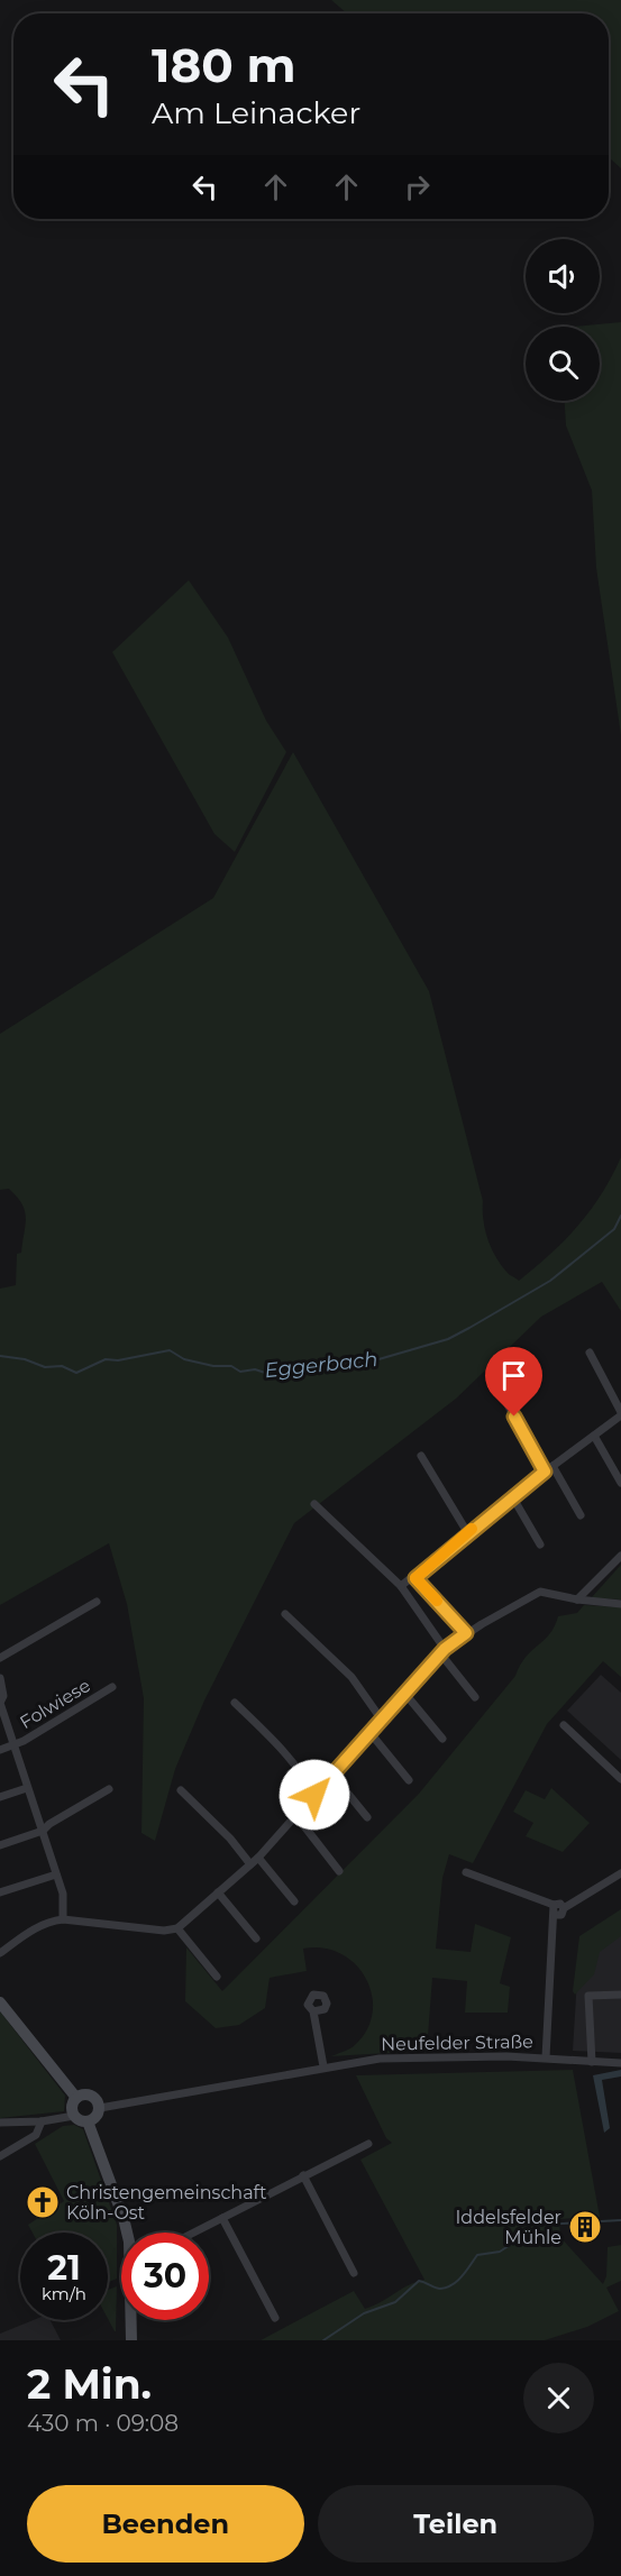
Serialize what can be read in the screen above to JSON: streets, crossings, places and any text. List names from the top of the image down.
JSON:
{
  "streets": {
    "street": ["Folwiese", "Neufelder Straße"]
  },
  "water": ["Eggerbach"],
  "places": {
    "church": ["Christengemeinschaft Köln-Ost"],
    "building": ["Iddelsfelder Mühle"]
  },
  "page": {
    "turn": ["180 m", "Am Leinacker"],
    "speed": "21 km/h",
    "limit": "30",
    "heading": ["2 Min.", "430 m · 09:08"],
    "buttons": ["Beenden", "Teilen"]
  }
}
